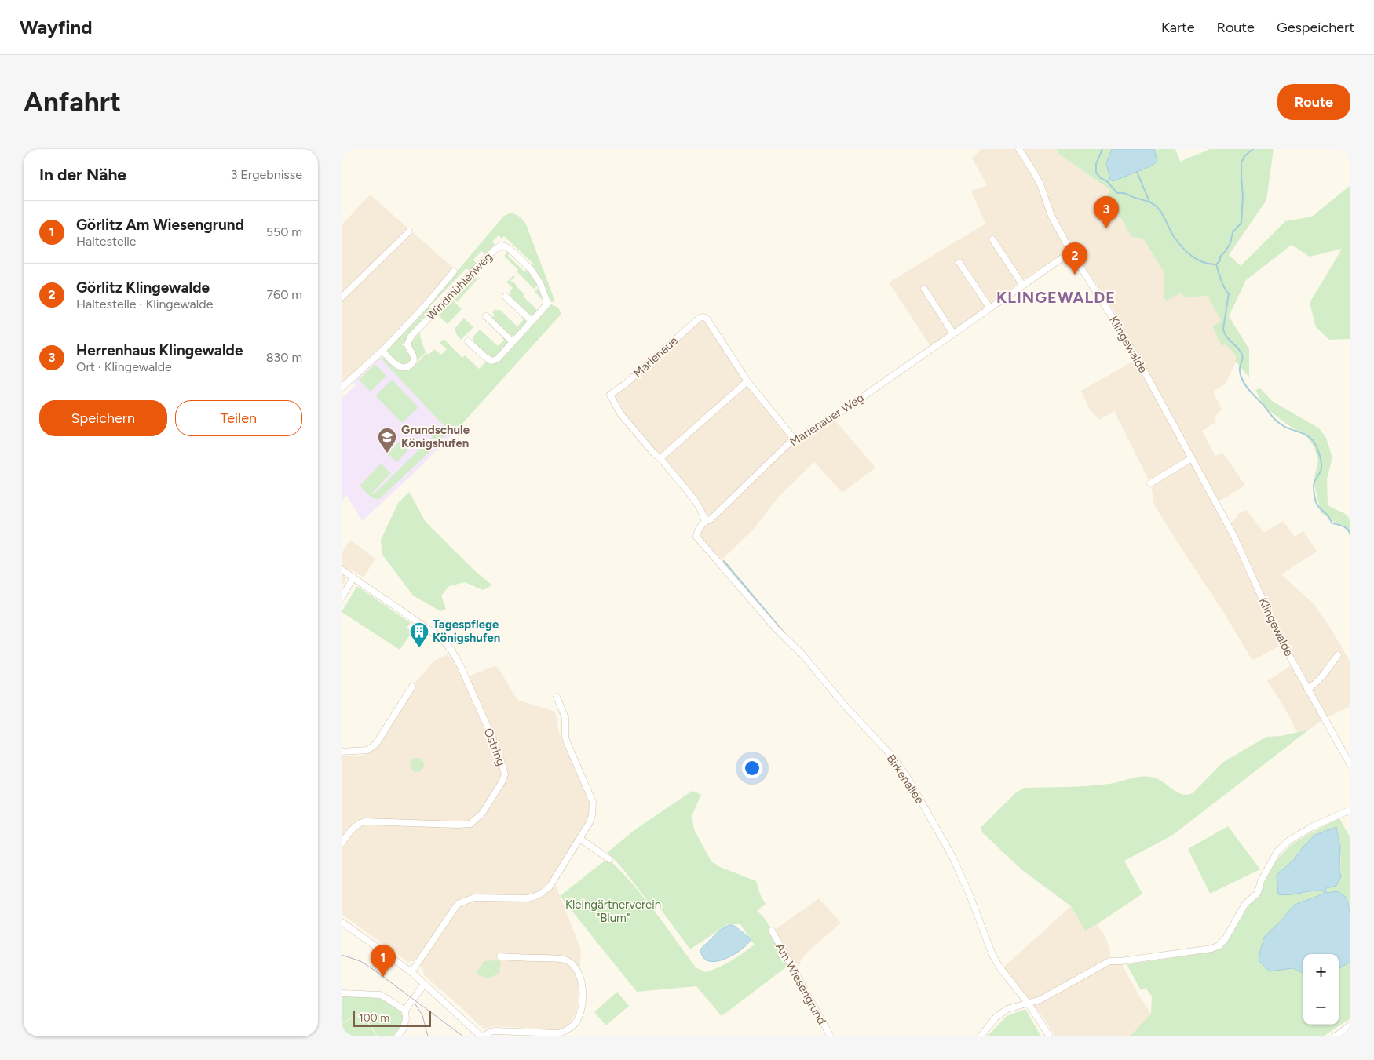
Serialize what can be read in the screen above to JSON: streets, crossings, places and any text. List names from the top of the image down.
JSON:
{
  "streets": {
    "street": [
      "Windmühlenweg",
      "Klingewalde",
      "Marienaue",
      "Marienauer Weg",
      "Ostring",
      "Birkenallee",
      "Am Wiesengrund"
    ]
  },
  "crossings": [
    ["Klingewalde", "Marienauer Weg"],
    ["Marienaue", "Marienauer Weg"],
    ["Marienauer Weg", "Birkenallee"]
  ],
  "districts": ["KLINGEWALDE"],
  "parks": ["Kleingärtnerverein \"Blum\""],
  "places": {
    "school or university": ["Grundschule Königshufen"],
    "building": ["Tagespflege Königshufen"]
  },
  "scale_bar": "100 m",
  "page": {
    "header": "Wayfind",
    "nav": ["Karte", "Route", "Gespeichert"],
    "buttons": [
      "Route",
      ["Speichern", "Teilen"]
    ],
    "title": "Anfahrt",
    "heading": ["In der Nähe", "3 Ergebnisse"],
    "pins": ["3", "2", "1"],
    "list": [
      {
        "mark": "1",
        "name": "Görlitz Am Wiesengrund",
        "note": "Haltestelle",
        "value": "550 m"
      },
      {
        "mark": "2",
        "name": "Görlitz Klingewalde",
        "note": "Haltestelle · Klingewalde",
        "value": "760 m"
      },
      {
        "mark": "3",
        "name": "Herrenhaus Klingewalde",
        "note": "Ort · Klingewalde",
        "value": "830 m"
      }
    ],
    "map_buttons": ["+", "−"],
    "scale": "100 m"
  }
}
